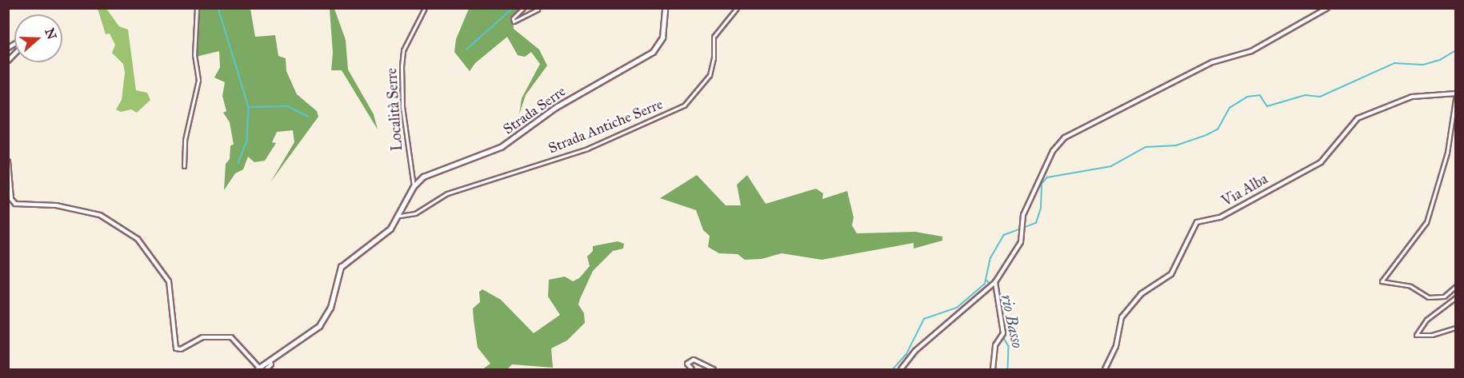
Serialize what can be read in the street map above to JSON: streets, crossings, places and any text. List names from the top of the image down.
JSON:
{
  "streets": {
    "main road": ["Strada Serre"],
    "street": ["Località Serre", "Strada Antiche Serre", "Via Alba"]
  },
  "crossings": [
    ["Località Serre", "Strada Serre"],
    ["Strada Serre", "Strada Antiche Serre"]
  ],
  "water": ["rio Basso"],
  "north": "right"
}
